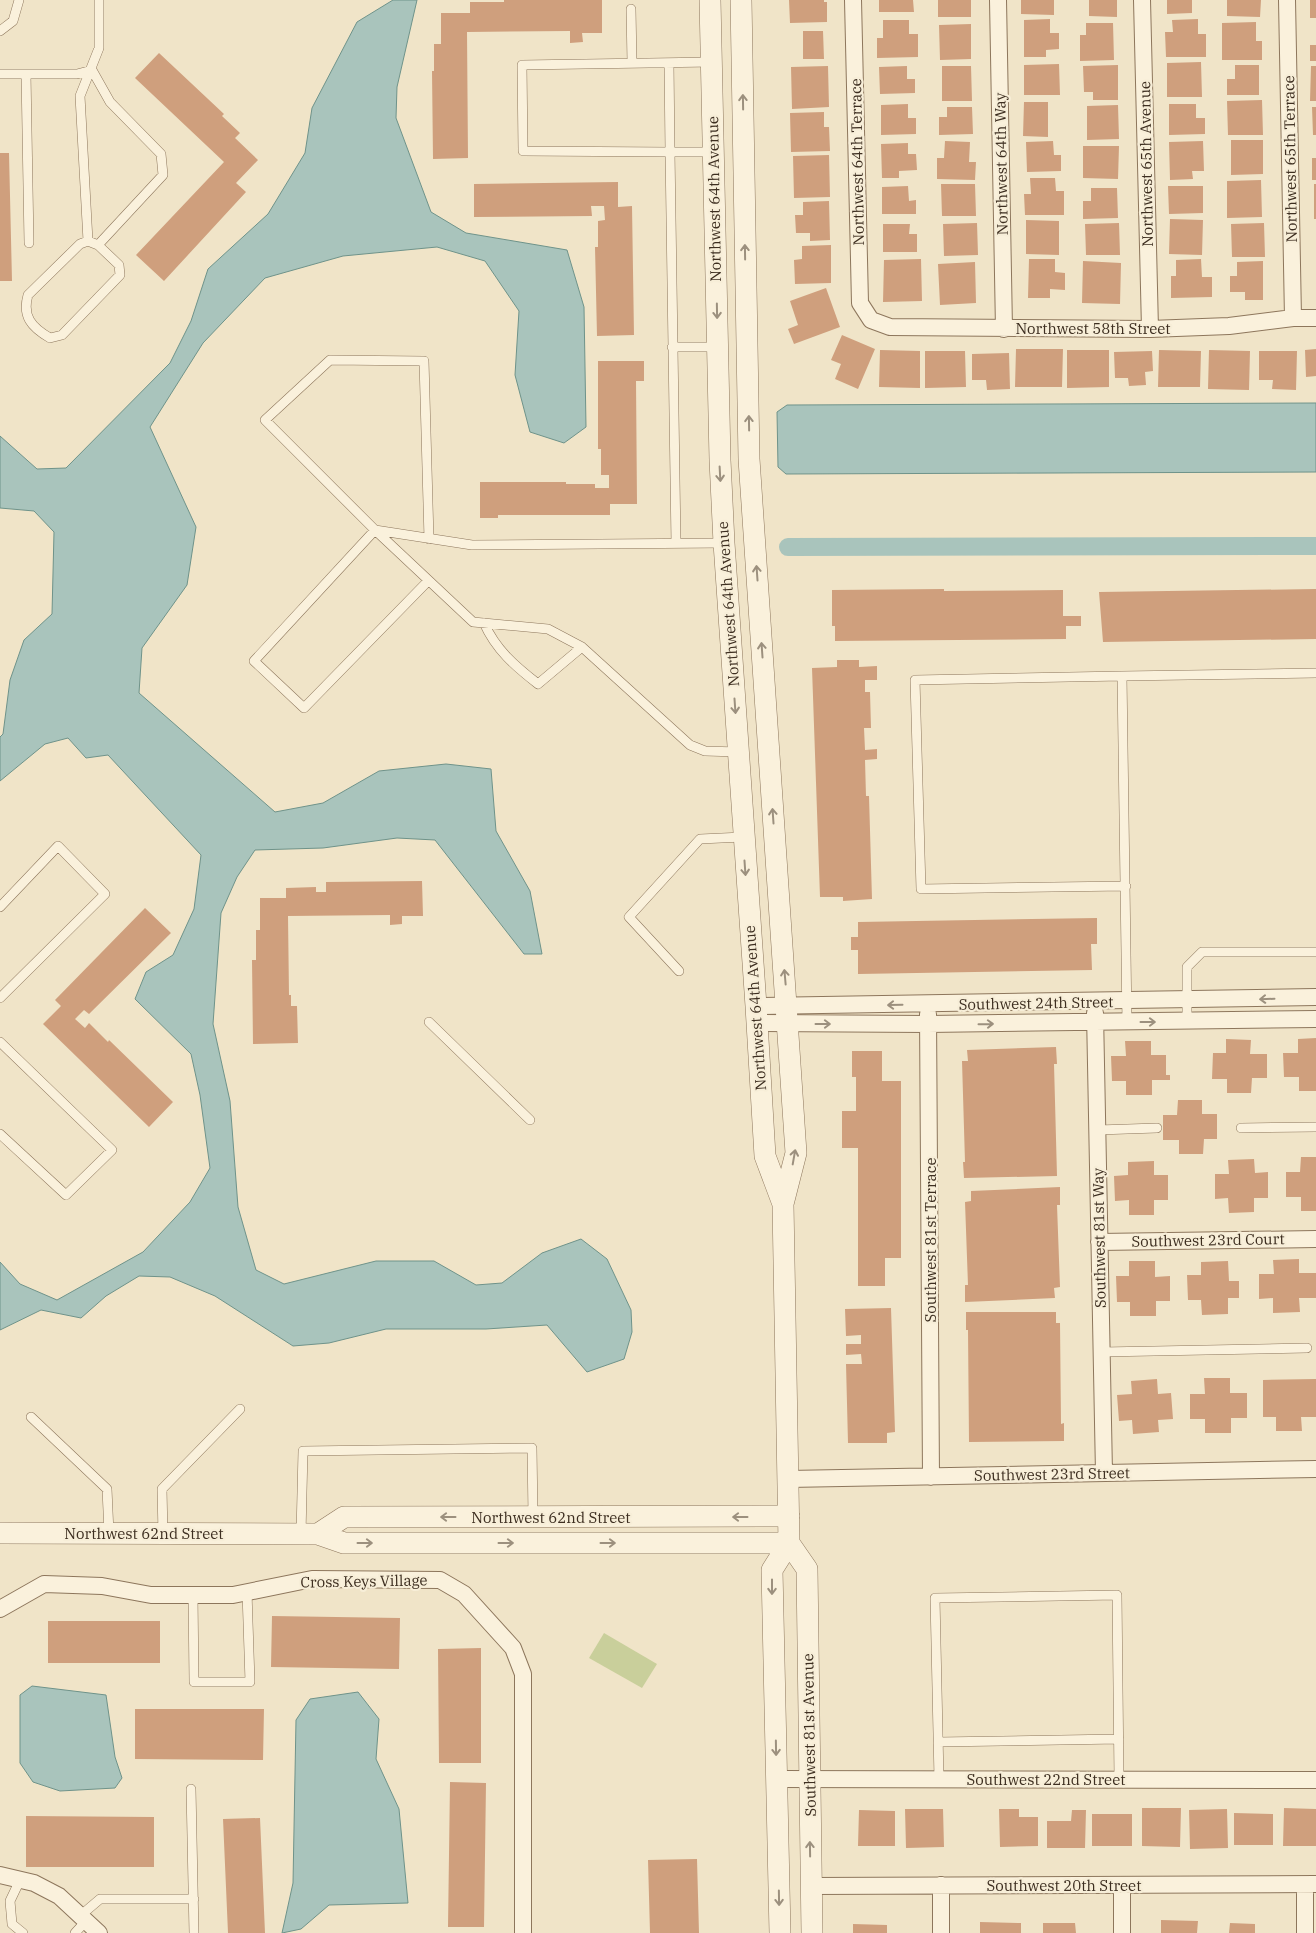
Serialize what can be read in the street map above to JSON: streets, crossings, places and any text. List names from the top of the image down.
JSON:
{
  "streets": {
    "street": [
      "Northwest 65th Terrace",
      "Northwest 64th Terrace",
      "Northwest 64th Way",
      "Northwest 65th Avenue",
      "Northwest 64th Avenue",
      "Northwest 58th Street",
      "Southwest 24th Street",
      "Southwest 81st Way",
      "Southwest 81st Terrace",
      "Southwest 23rd Court",
      "Southwest 23rd Street",
      "Northwest 62nd Street",
      "Cross Keys Village",
      "Southwest 81st Avenue",
      "Southwest 22nd Street",
      "Southwest 20th Street"
    ]
  },
  "crossings": [
    ["Northwest 65th Terrace", "Northwest 58th Street"],
    ["Northwest 64th Terrace", "Northwest 58th Street"],
    ["Northwest 64th Way", "Northwest 58th Street"],
    ["Northwest 65th Avenue", "Northwest 58th Street"],
    ["Northwest 64th Avenue", "Southwest 24th Street"],
    ["Northwest 64th Avenue", "Southwest 23rd Street"],
    ["Southwest 24th Street", "Southwest 81st Way"],
    ["Southwest 24th Street", "Southwest 81st Terrace"],
    ["Southwest 81st Way", "Southwest 23rd Court"],
    ["Southwest 81st Way", "Southwest 23rd Street"],
    ["Southwest 81st Terrace", "Southwest 23rd Street"],
    ["Northwest 62nd Street", "Southwest 81st Avenue"],
    ["Southwest 81st Avenue", "Southwest 22nd Street"],
    ["Southwest 81st Avenue", "Southwest 20th Street"]
  ]
}
